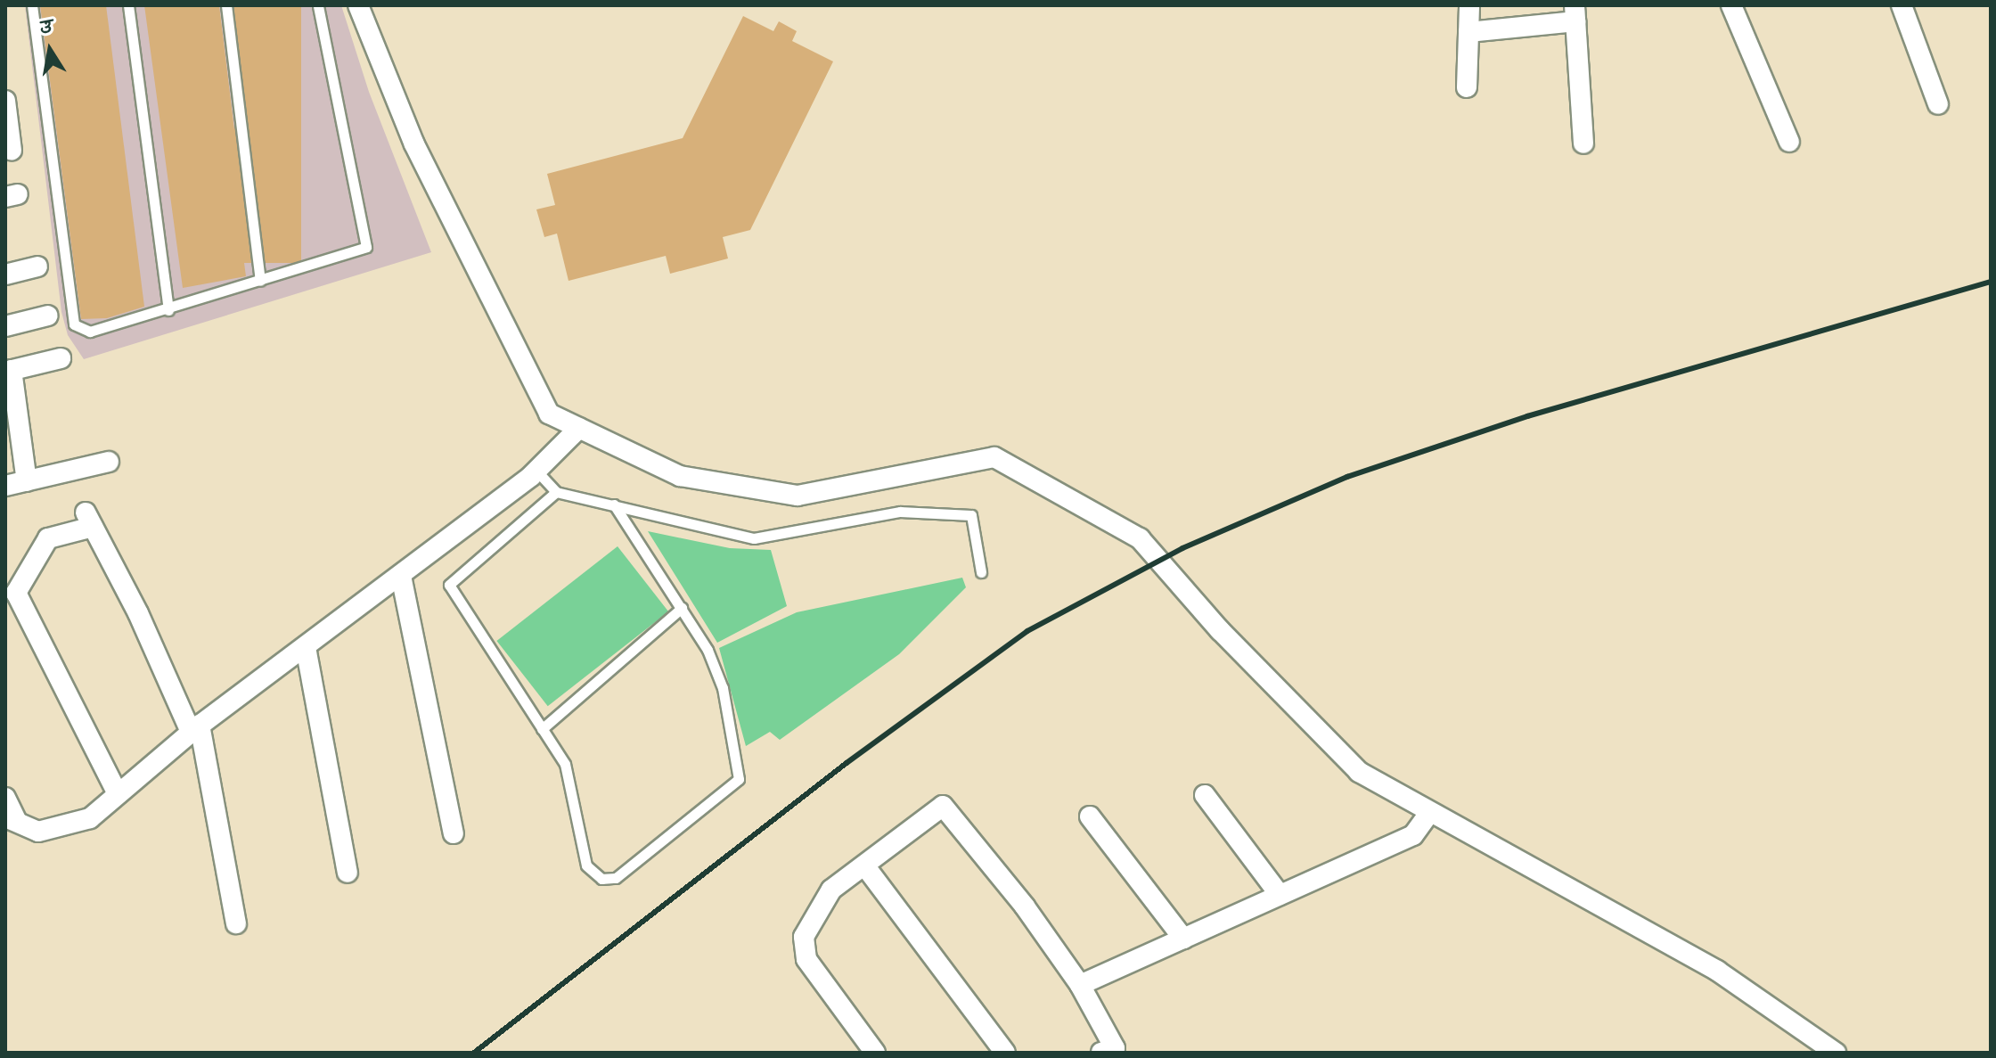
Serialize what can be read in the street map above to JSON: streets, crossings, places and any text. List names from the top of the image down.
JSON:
{
  "north": "top"
}
